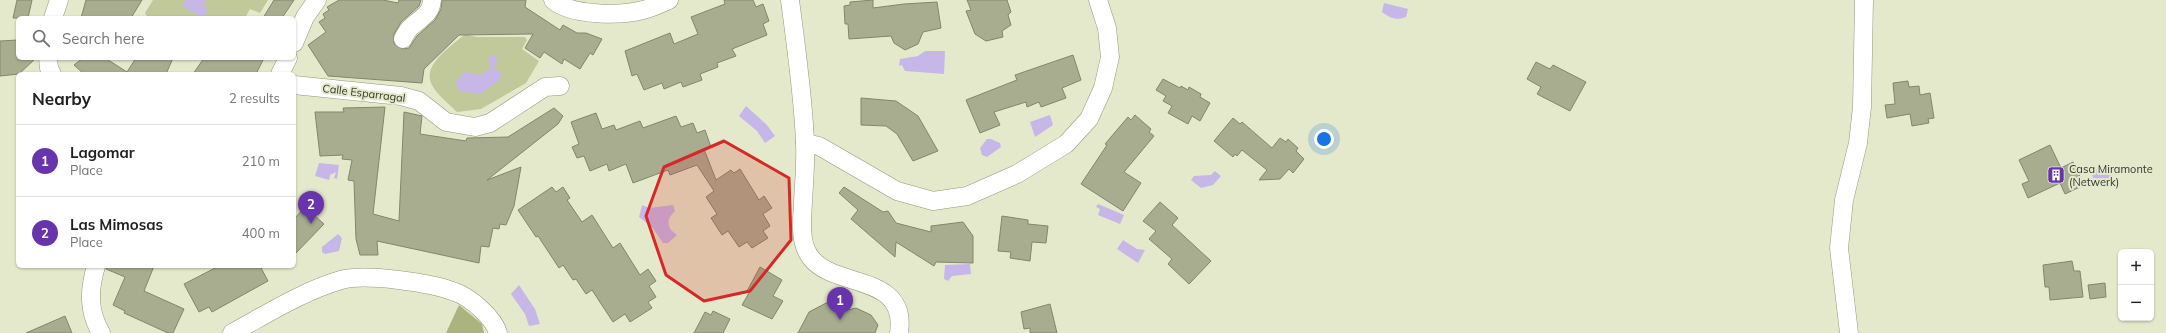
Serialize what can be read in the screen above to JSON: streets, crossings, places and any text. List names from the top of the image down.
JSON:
{
  "streets": {
    "street": ["Calle Esparragal"]
  },
  "places": {
    "building": ["Casa Miramonte (Netwerk)"]
  },
  "page": {
    "search": "Search here",
    "heading": ["Nearby", "2 results"],
    "list": [
      {
        "mark": "1",
        "name": "Lagomar",
        "note": "Place",
        "value": "210 m"
      },
      {
        "mark": "2",
        "name": "Las Mimosas",
        "note": "Place",
        "value": "400 m"
      }
    ],
    "pins": ["2", "1"],
    "map_buttons": ["+", "−"]
  }
}
